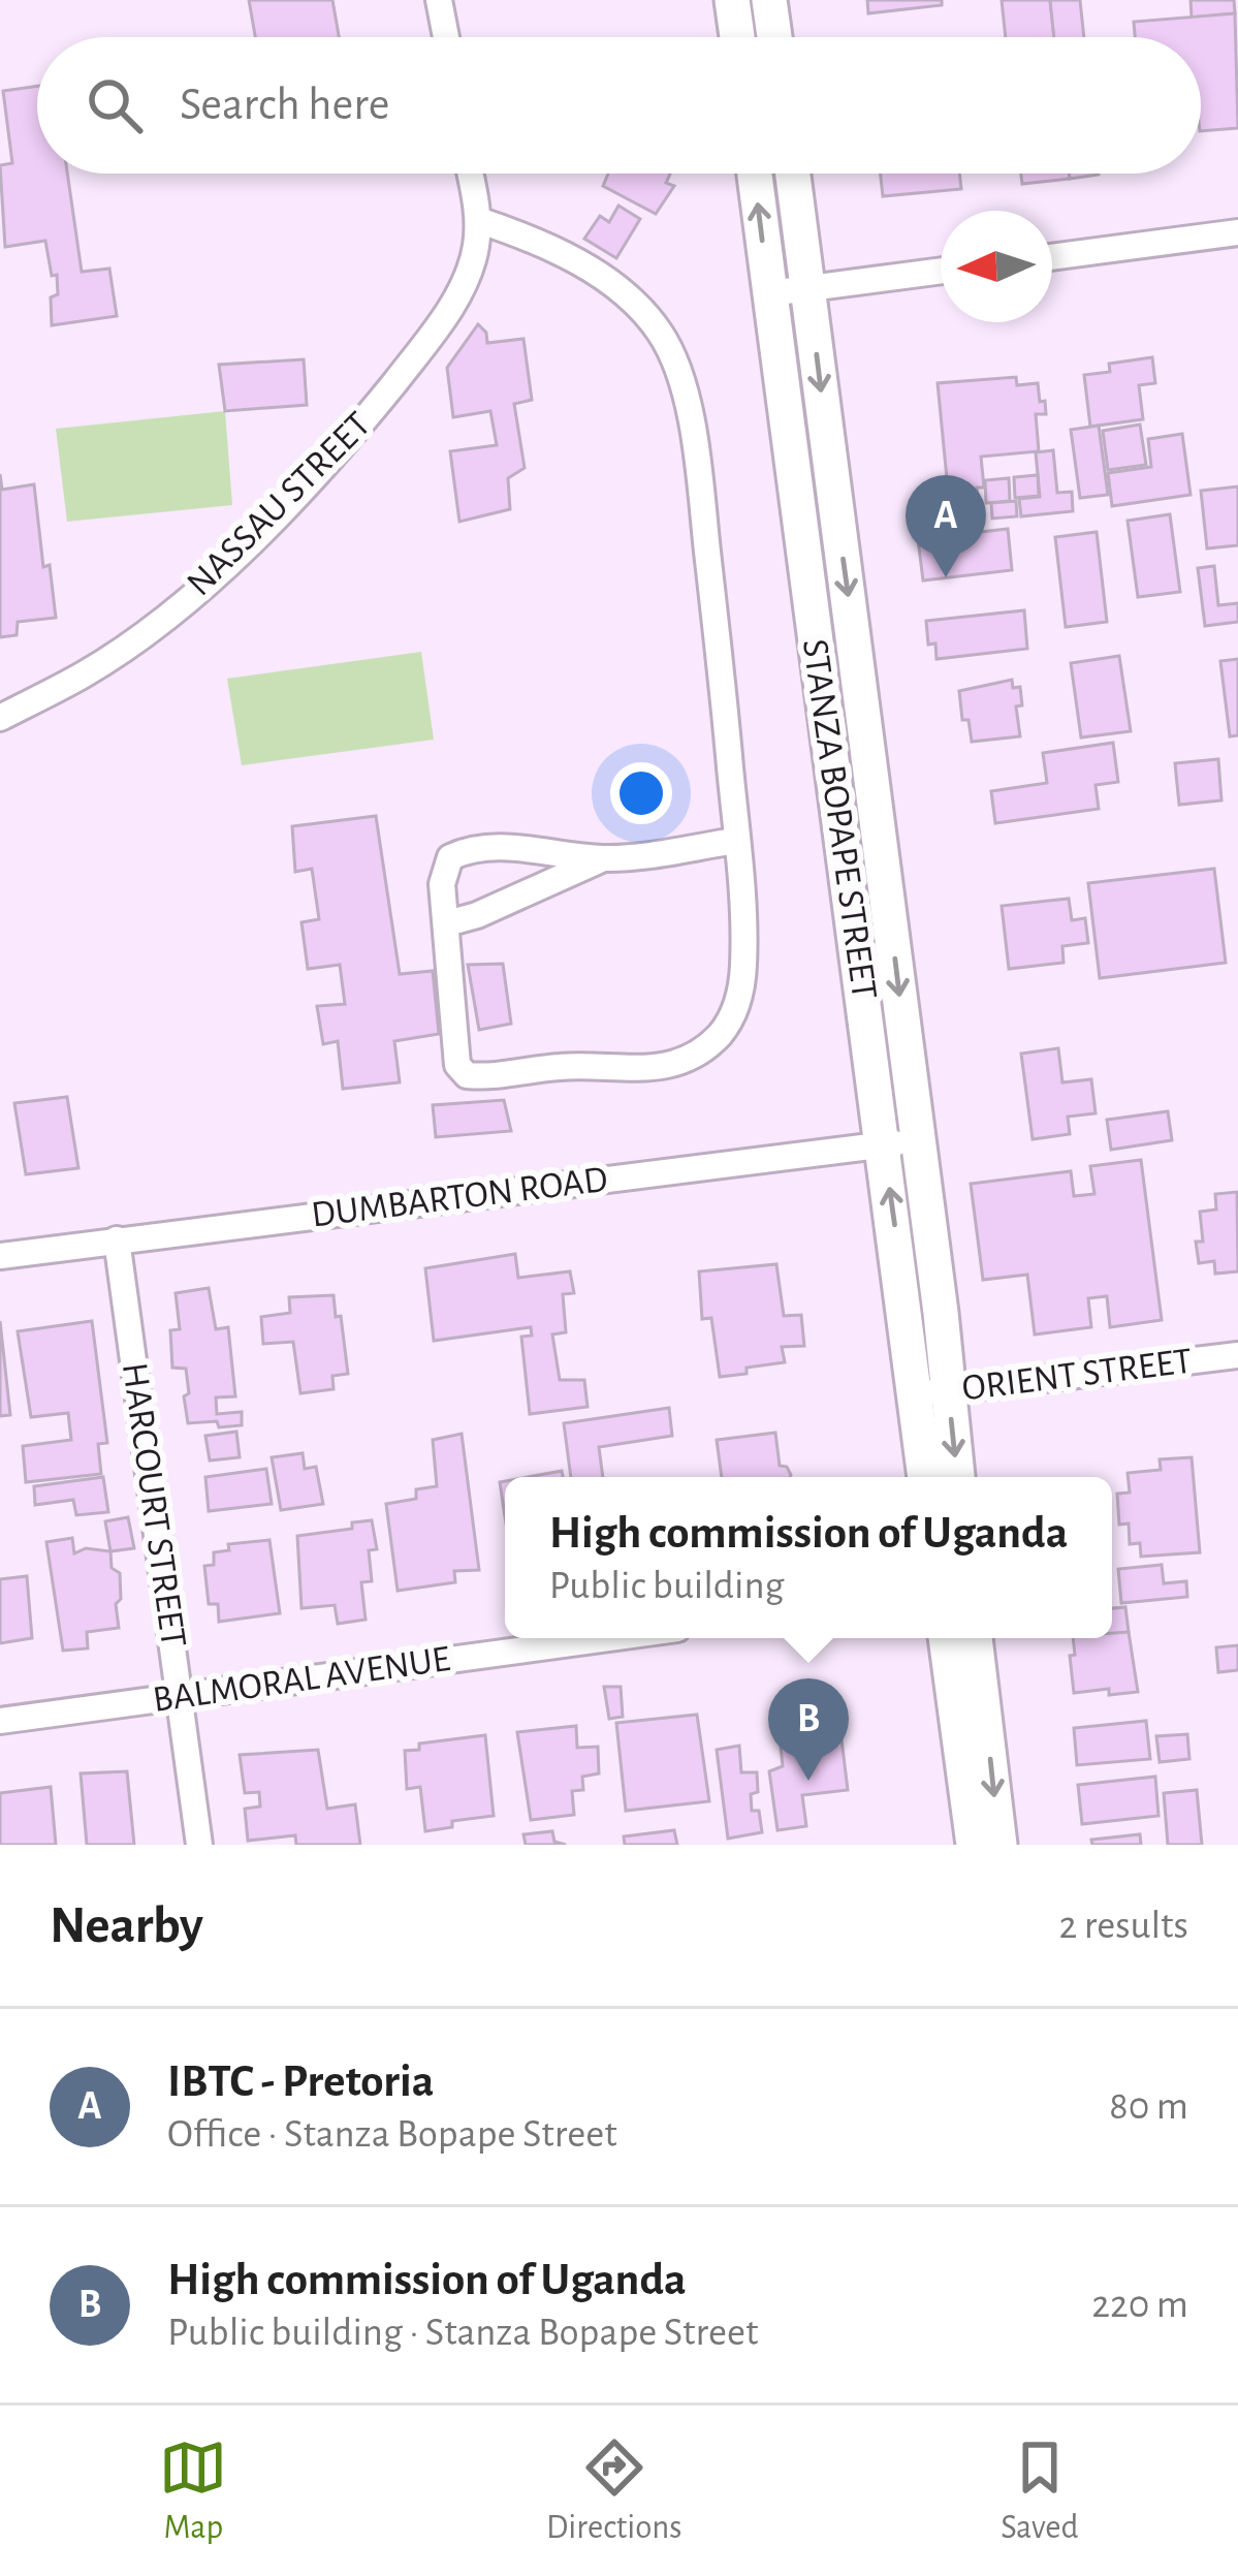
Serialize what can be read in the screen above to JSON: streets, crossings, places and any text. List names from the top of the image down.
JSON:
{
  "streets": {
    "main road": ["STANZA BOPAPE STREET"],
    "street": [
      "NASSAU STREET",
      "DUMBARTON ROAD",
      "ORIENT STREET",
      "HARCOURT STREET",
      "BALMORAL AVENUE"
    ]
  },
  "crossings": [
    ["STANZA BOPAPE STREET", "DUMBARTON ROAD"],
    ["STANZA BOPAPE STREET", "ORIENT STREET"],
    ["DUMBARTON ROAD", "HARCOURT STREET"],
    ["HARCOURT STREET", "BALMORAL AVENUE"]
  ],
  "north": "left",
  "page": {
    "search": "Search here",
    "pins": ["A", "B"],
    "popup": ["High commission of Uganda", "Public building"],
    "heading": ["Nearby", "2 results"],
    "list": [
      {
        "mark": "A",
        "name": "IBTC - Pretoria",
        "note": "Office · Stanza Bopape Street",
        "value": "80 m"
      },
      {
        "mark": "B",
        "name": "High commission of Uganda",
        "note": "Public building · Stanza Bopape Street",
        "value": "220 m"
      }
    ],
    "nav": ["Map", "Directions", "Saved"]
  }
}
